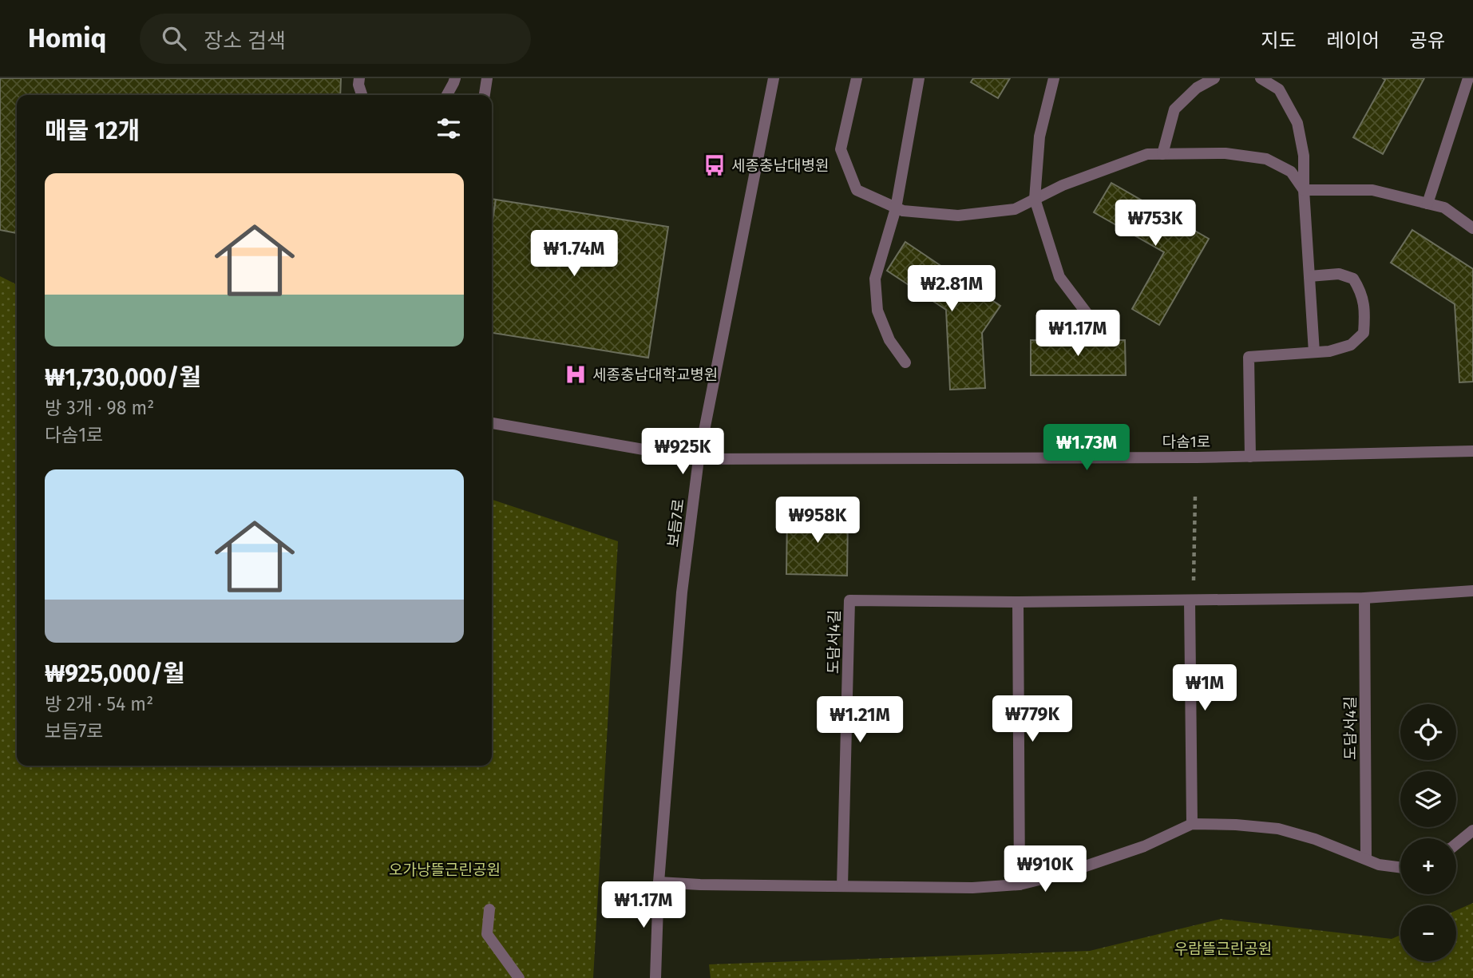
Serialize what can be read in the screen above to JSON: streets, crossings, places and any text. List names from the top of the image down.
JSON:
{
  "streets": {
    "street": ["다솜1로", "보듬7로", "도담서4길"]
  },
  "crossings": [
    ["다솜1로", "보듬7로"]
  ],
  "parks": ["오가낭뜰근린공원", "우람뜰근린공원"],
  "places": {
    "bus stop": ["세종충남대병원"],
    "hospital": ["세종충남대학교병원"]
  },
  "page": {
    "header": "Homiq",
    "search": "장소 검색",
    "nav": ["지도", "레이어", "공유"],
    "heading": "매물 12개",
    "list": [
      {
        "name": "₩1,730,000/월",
        "note": "방 3개 · 98 m² · 다솜1로"
      },
      {
        "name": "₩925,000/월",
        "note": "방 2개 · 54 m² · 보듬7로"
      }
    ],
    "price": [
      "₩753K",
      "₩1.74M",
      "₩2.81M",
      "₩1.17M",
      "₩1.73M",
      "₩925K",
      "₩958K",
      "₩1M",
      "₩779K",
      "₩1.21M",
      "₩910K",
      "₩1.17M"
    ],
    "map_buttons": ["+", "−"]
  }
}
